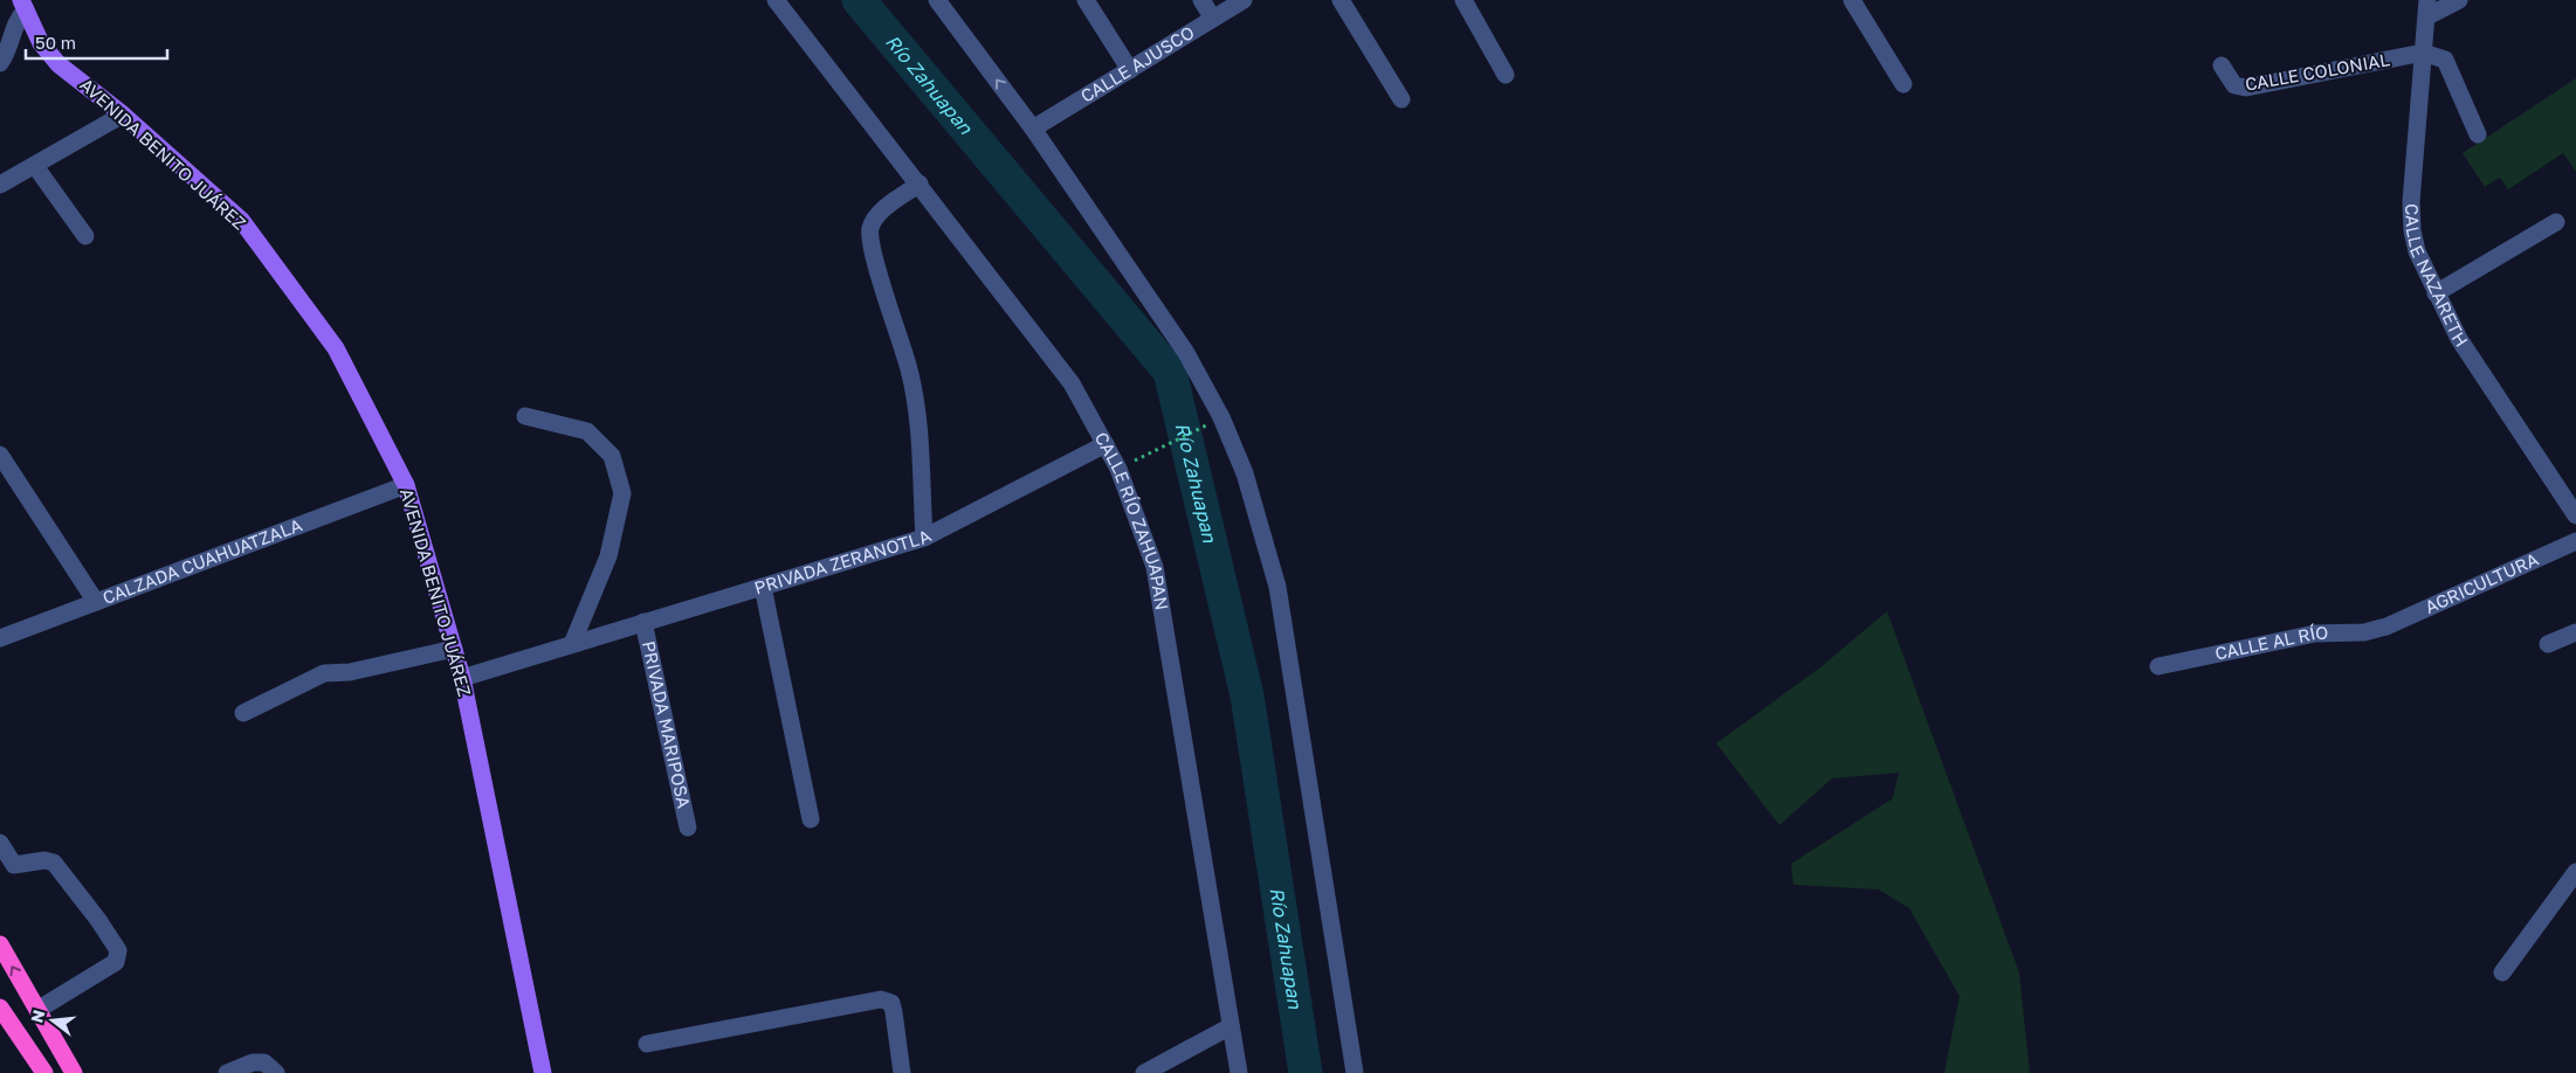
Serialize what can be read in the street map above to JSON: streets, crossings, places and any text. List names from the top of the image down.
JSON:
{
  "streets": {
    "main road": ["AVENIDA BENITO JUÁREZ"],
    "street": [
      "CALLE AJUSCO",
      "CALLE COLONIAL",
      "CALLE NAZARETH",
      "CALLE RÍO ZAHUAPAN",
      "PRIVADA ZERANOTLA",
      "CALZADA CUAHUATZALA",
      "AGRICULTURA",
      "CALLE AL RÍO",
      "PRIVADA MARIPOSA"
    ]
  },
  "crossings": [
    ["CALLE COLONIAL", "CALLE NAZARETH"],
    ["AVENIDA BENITO JUÁREZ", "PRIVADA ZERANOTLA"],
    ["AVENIDA BENITO JUÁREZ", "CALZADA CUAHUATZALA"],
    ["CALLE RÍO ZAHUAPAN", "PRIVADA ZERANOTLA"],
    ["PRIVADA ZERANOTLA", "PRIVADA MARIPOSA"],
    ["AGRICULTURA", "CALLE AL RÍO"]
  ],
  "water": ["Río Zahuapan"],
  "scale_bar": "50 m",
  "north": "left"
}
